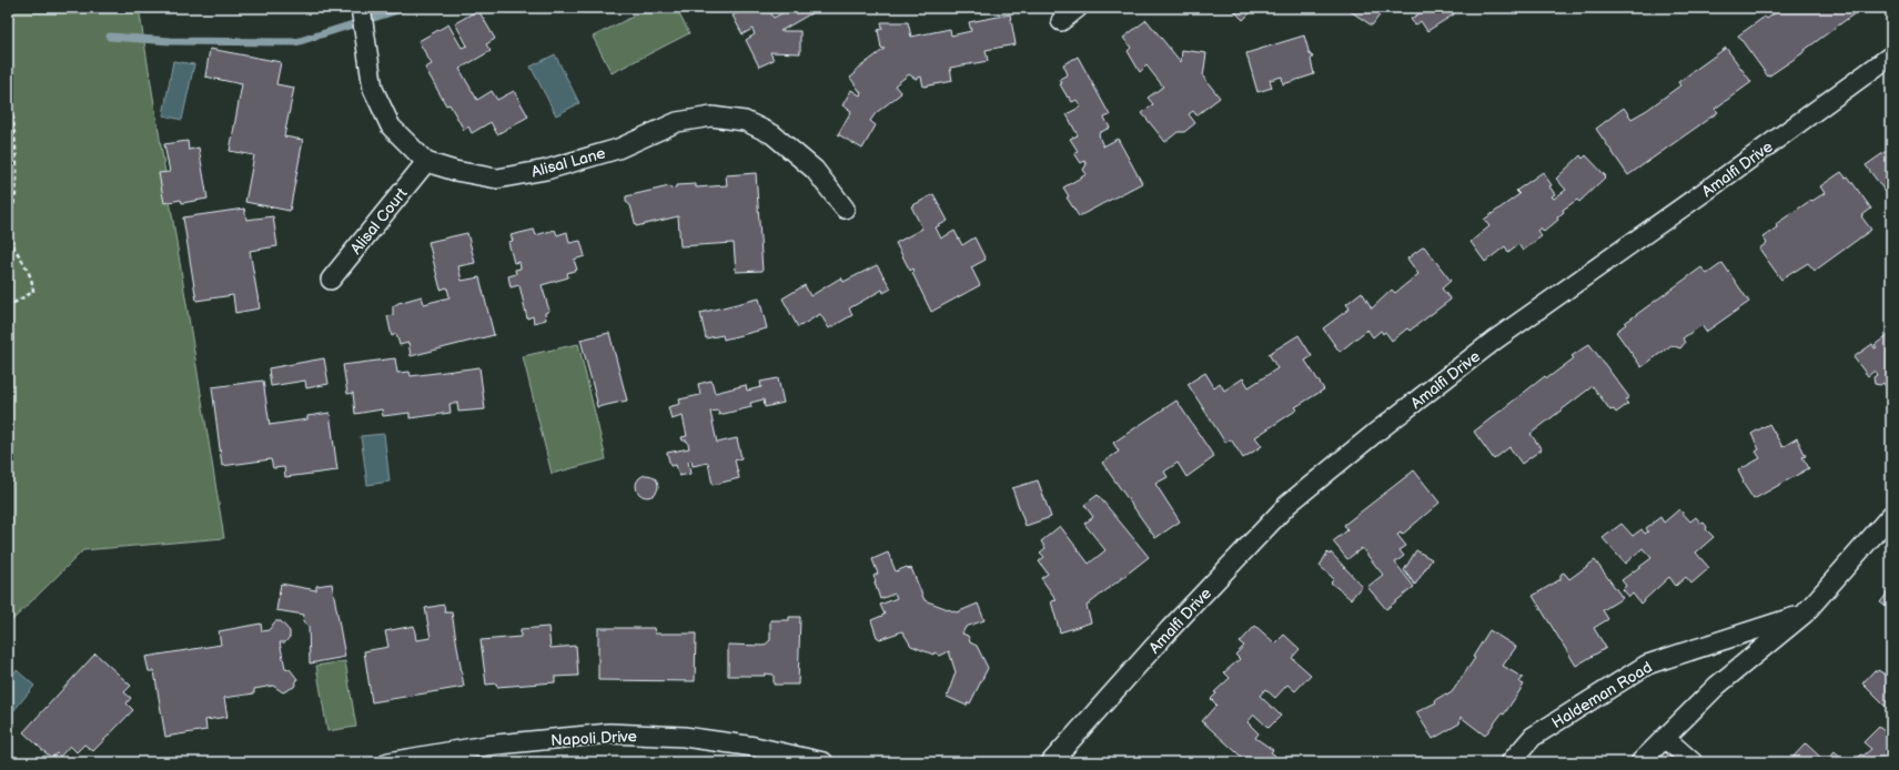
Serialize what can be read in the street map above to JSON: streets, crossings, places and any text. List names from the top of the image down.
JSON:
{
  "streets": {
    "street": [
      "Alisal Lane",
      "Amalfi Drive",
      "Alisal Court",
      "Haldeman Road",
      "Napoli Drive"
    ]
  },
  "crossings": [
    ["Alisal Lane", "Alisal Court"]
  ]
}
